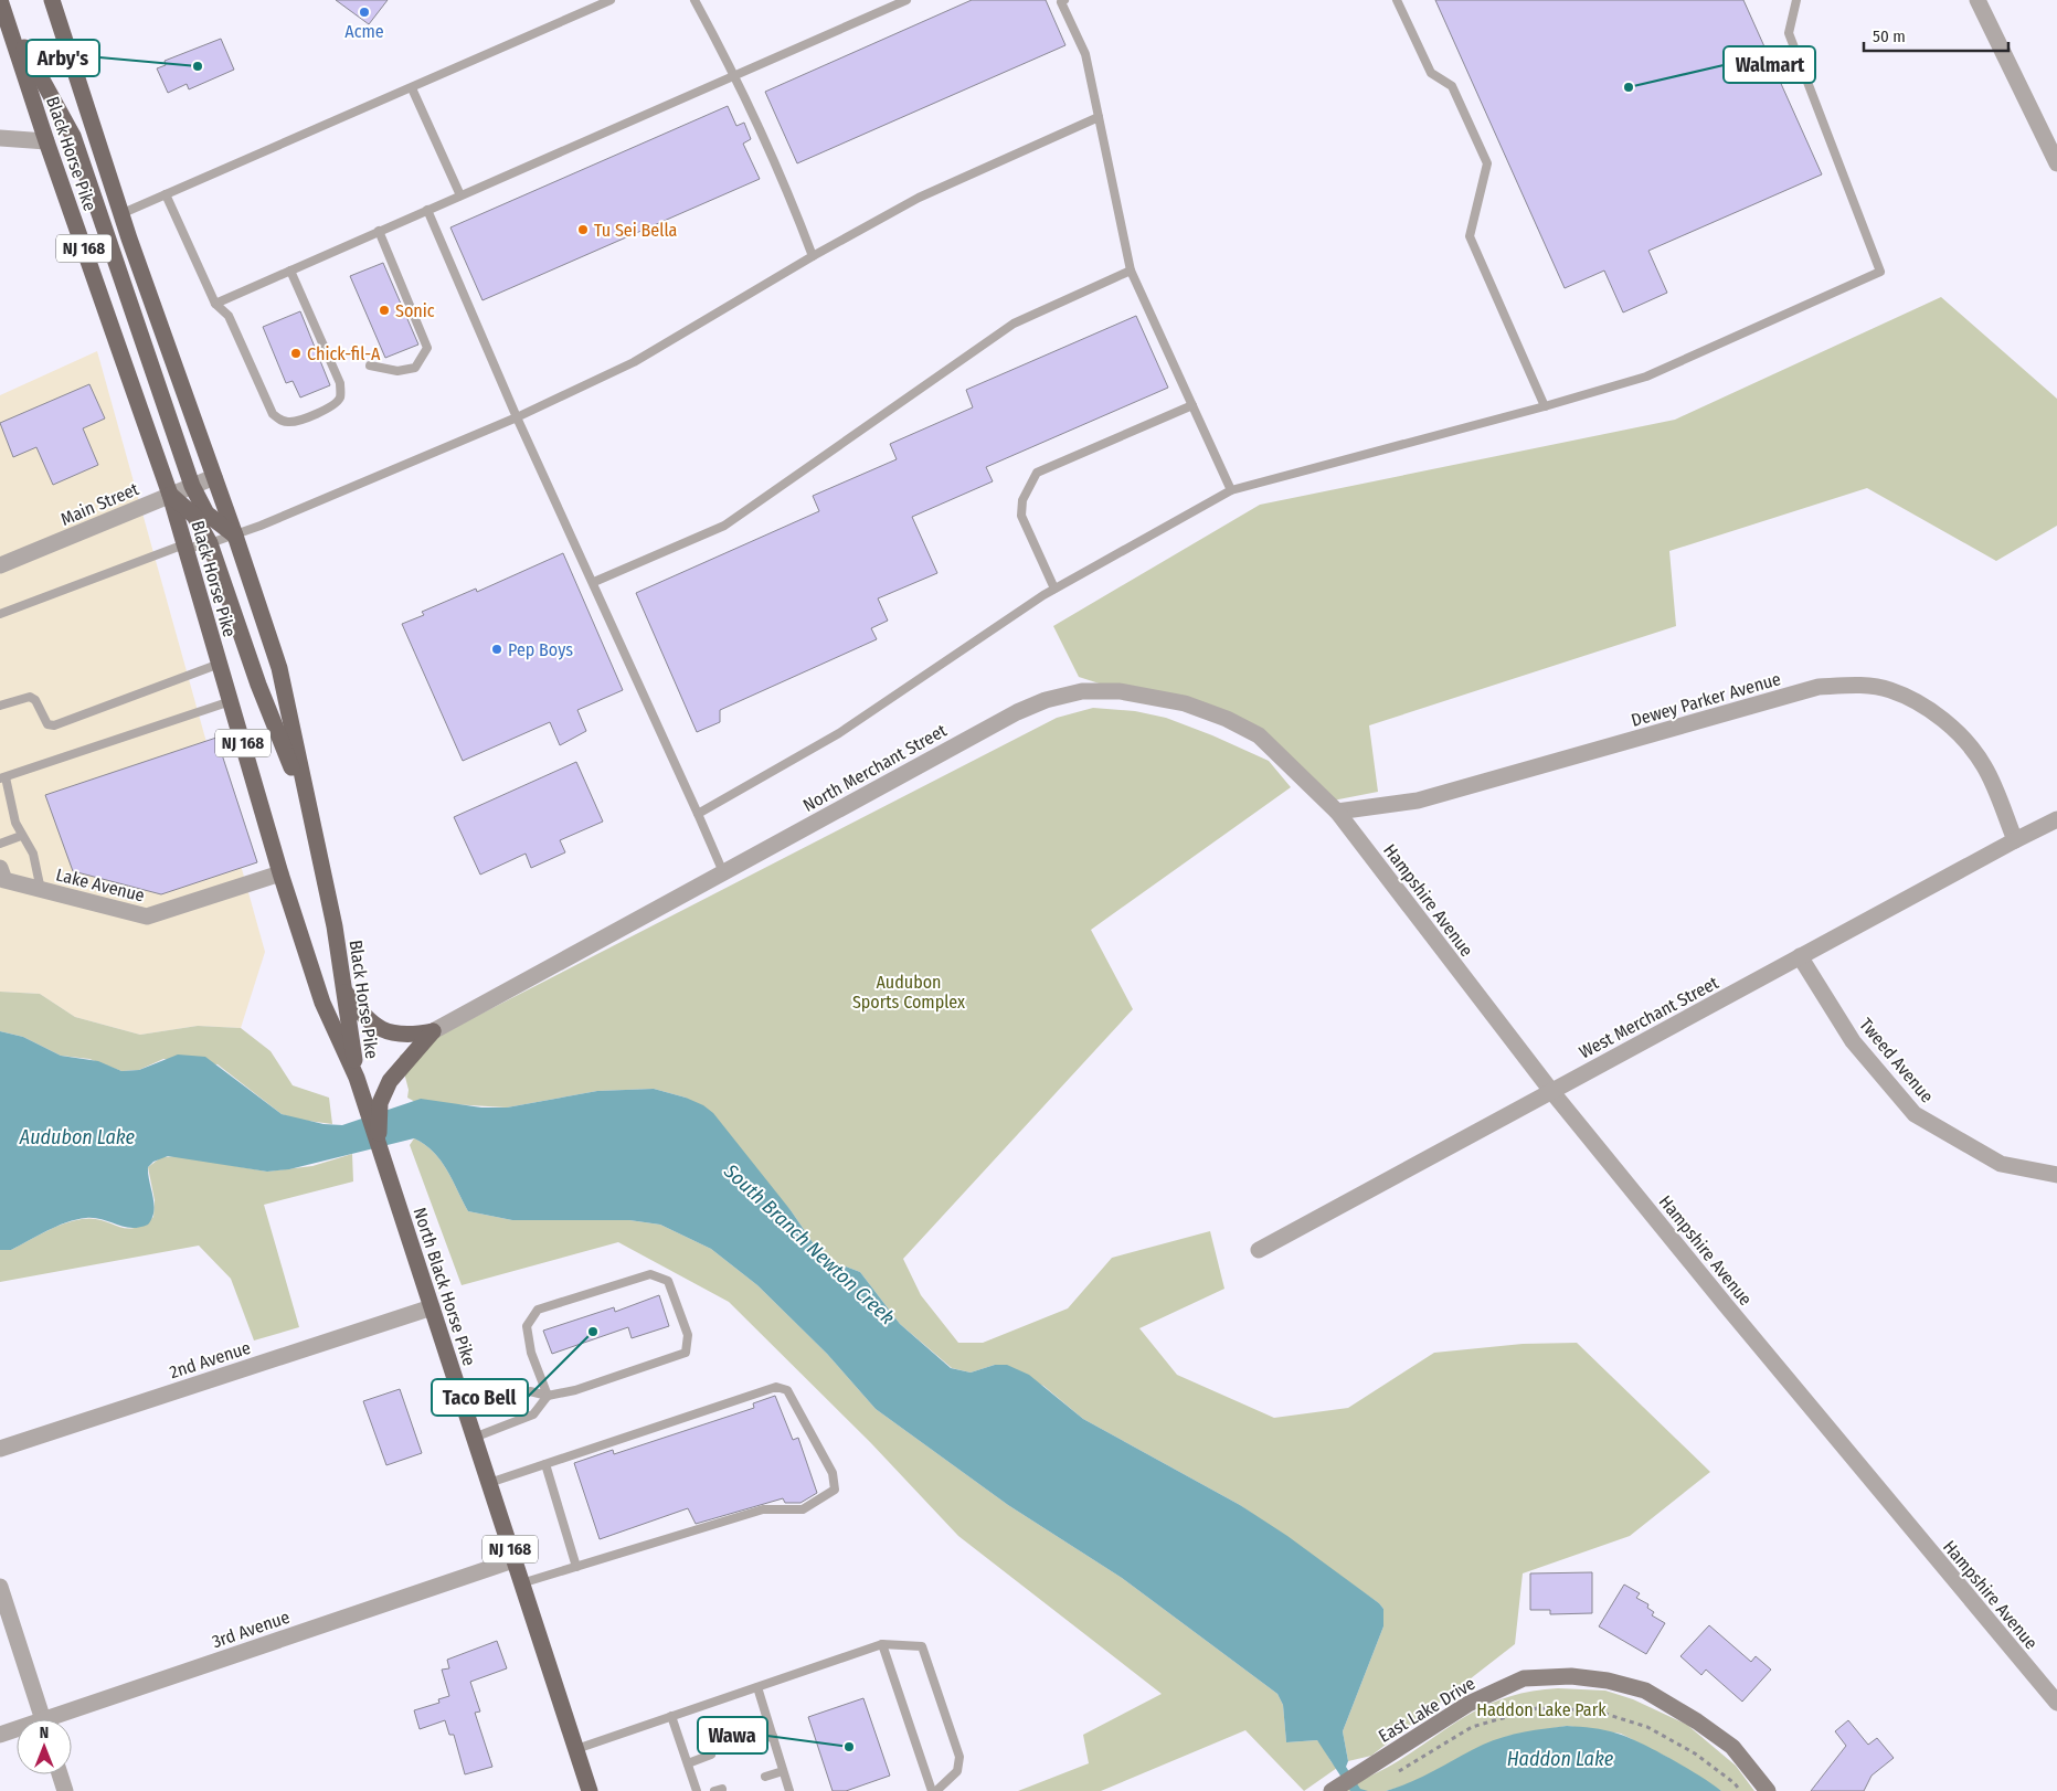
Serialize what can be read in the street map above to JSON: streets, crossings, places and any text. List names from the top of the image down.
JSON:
{
  "streets": {
    "main road": ["Black Horse Pike", "NJ 168", "North Black Horse Pike"],
    "street": [
      "Main Street",
      "Dewey Parker Avenue",
      "North Merchant Street",
      "Lake Avenue",
      "Hampshire Avenue",
      "West Merchant Street",
      "Tweed Avenue",
      "2nd Avenue",
      "3rd Avenue",
      "East Lake Drive"
    ]
  },
  "crossings": [
    ["Black Horse Pike", "Main Street"],
    ["Black Horse Pike", "Lake Avenue"],
    ["Black Horse Pike", "North Black Horse Pike"],
    ["Dewey Parker Avenue", "North Merchant Street"],
    ["Dewey Parker Avenue", "Hampshire Avenue"],
    ["Dewey Parker Avenue", "West Merchant Street"],
    ["North Merchant Street", "Hampshire Avenue"],
    ["Hampshire Avenue", "West Merchant Street"],
    ["West Merchant Street", "Tweed Avenue"],
    ["North Black Horse Pike", "2nd Avenue"],
    ["North Black Horse Pike", "3rd Avenue"]
  ],
  "water": ["Audubon Lake", "South Branch Newton Creek", "Haddon Lake"],
  "parks": ["Audubon Sports Complex", "Haddon Lake Park"],
  "places": [
    "Acme",
    "Arby's",
    "Walmart",
    "Tu Sei Bella",
    "Sonic",
    "Chick-fil-A",
    "Pep Boys",
    "Taco Bell",
    "Wawa"
  ],
  "scale_bar": "50 m",
  "north": "top"
}
